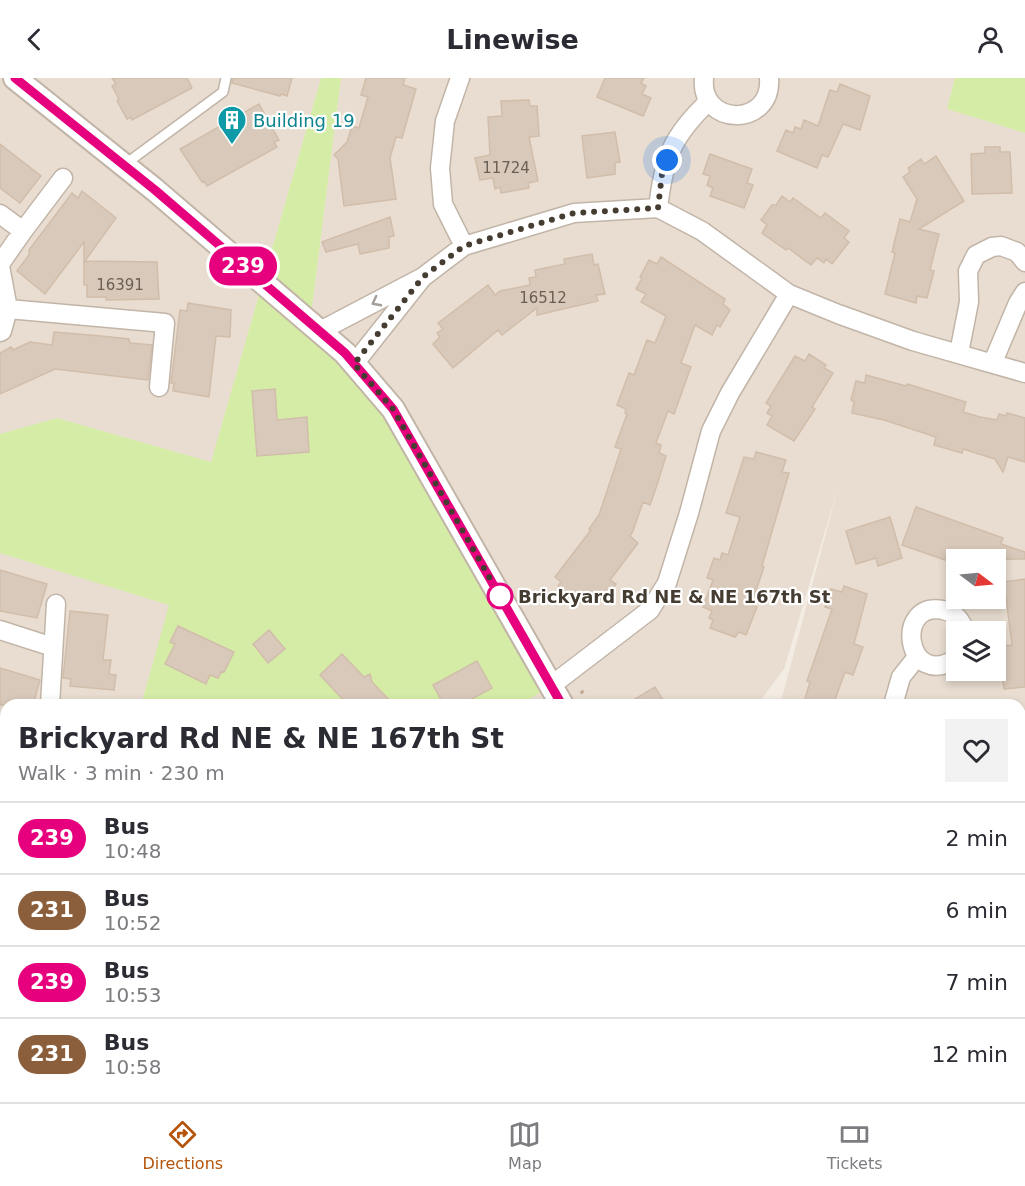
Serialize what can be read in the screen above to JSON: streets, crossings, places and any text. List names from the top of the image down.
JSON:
{
  "places": {
    "building": ["Building 19"],
    "other": ["Brickyard Rd NE & NE 167th St"]
  },
  "lines": ["bus line 239"],
  "house_numbers": ["11724", "16391", "16512"],
  "north": "right",
  "page": {
    "header": "Linewise",
    "on_map": "239",
    "heading": ["Brickyard Rd NE & NE 167th St", "Walk · 3 min · 230 m"],
    "list": [
      {
        "mark": "239",
        "name": "Bus",
        "note": "10:48",
        "value": "2 min"
      },
      {
        "mark": "231",
        "name": "Bus",
        "note": "10:52",
        "value": "6 min"
      },
      {
        "mark": "239",
        "name": "Bus",
        "note": "10:53",
        "value": "7 min"
      },
      {
        "mark": "231",
        "name": "Bus",
        "note": "10:58",
        "value": "12 min"
      }
    ],
    "tabs": ["Directions", "Map", "Tickets"]
  }
}
